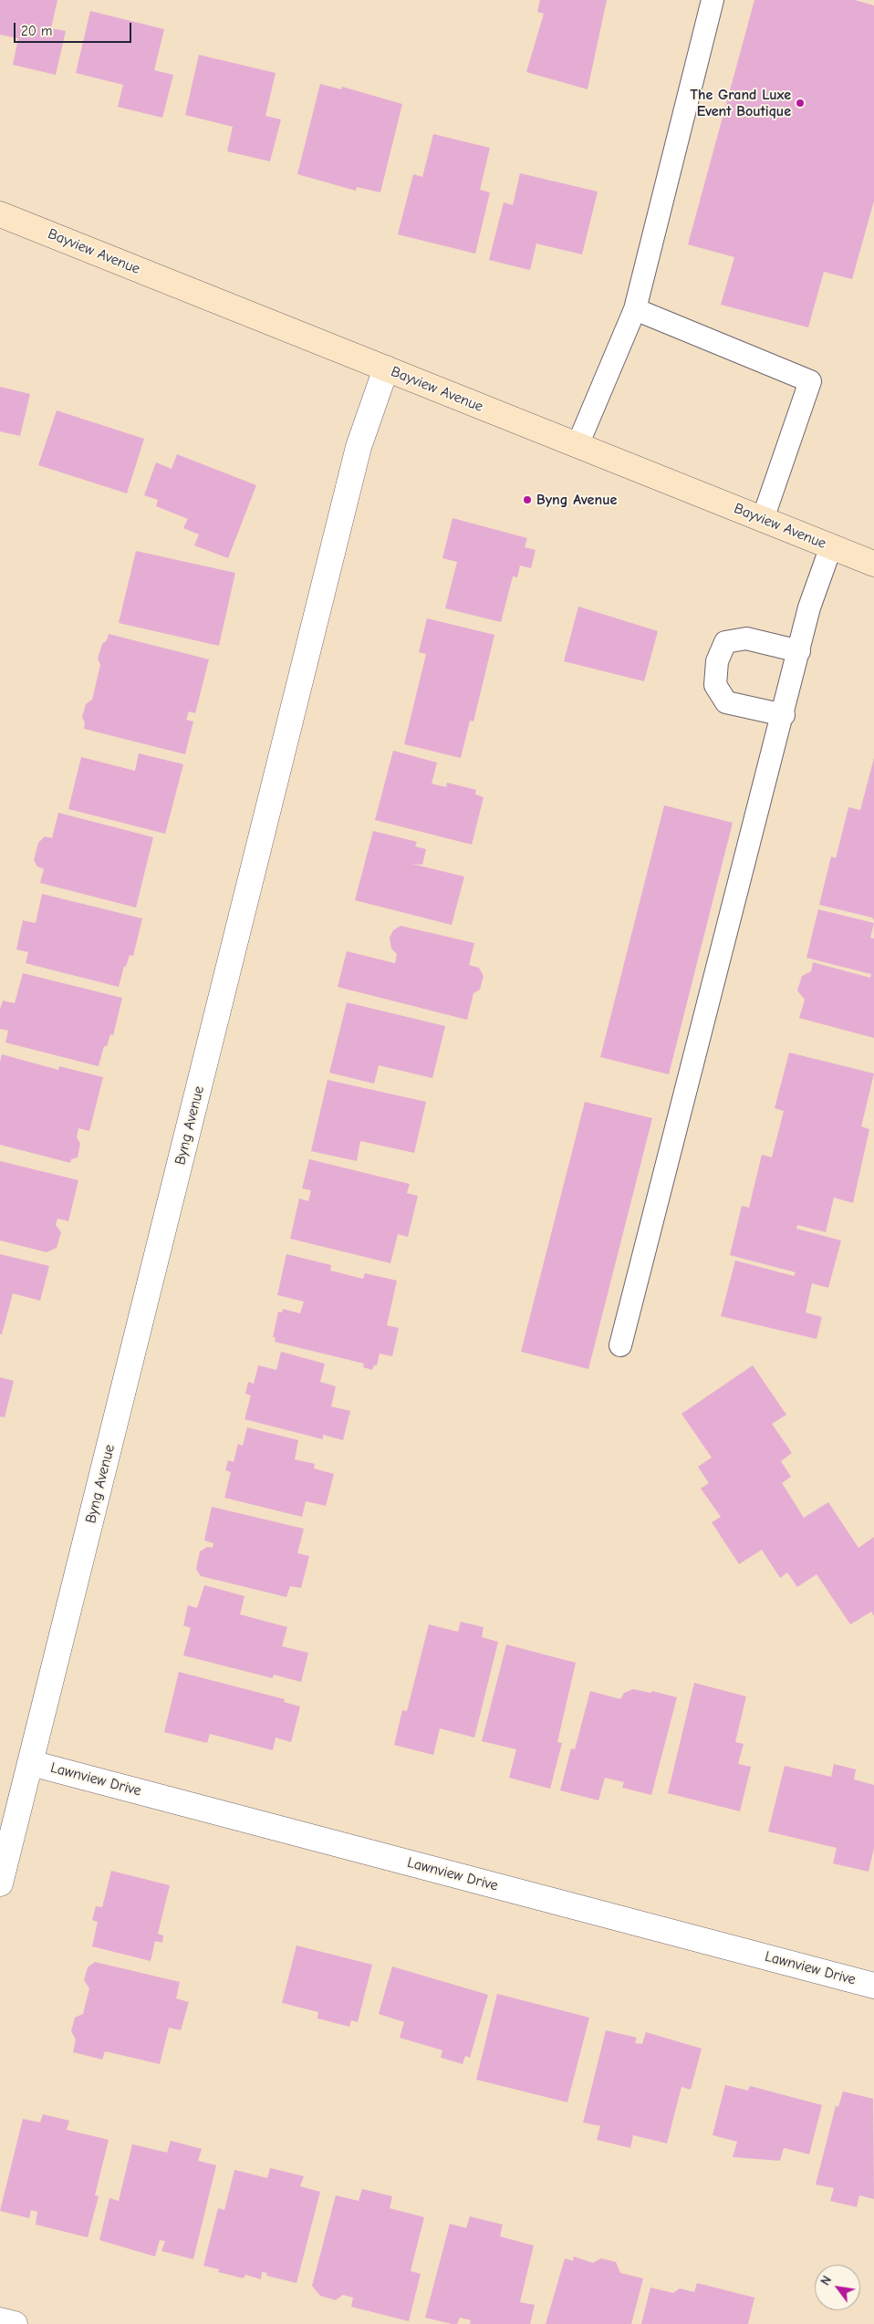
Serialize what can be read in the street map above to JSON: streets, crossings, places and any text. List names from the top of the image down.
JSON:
{
  "streets": {
    "main road": ["Bayview Avenue"],
    "street": ["Byng Avenue", "Lawnview Drive"]
  },
  "crossings": [
    ["Bayview Avenue", "Byng Avenue"],
    ["Byng Avenue", "Lawnview Drive"]
  ],
  "places": ["The Grand Luxe Event Boutique", "Byng Avenue"],
  "scale_bar": "20 m",
  "north": "top left"
}
